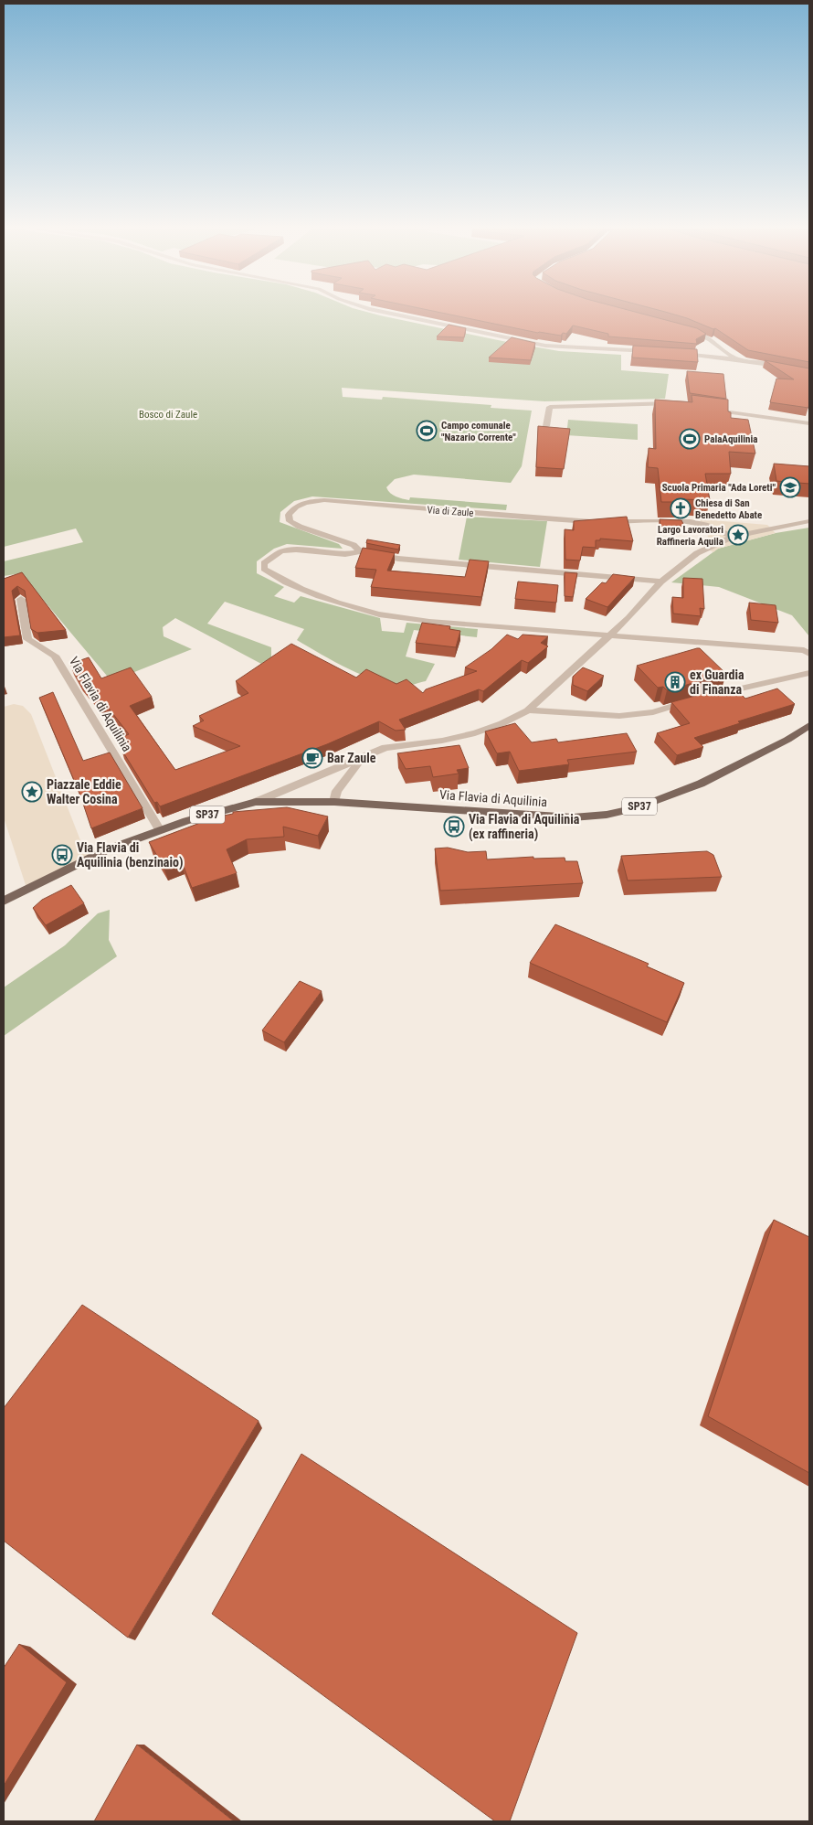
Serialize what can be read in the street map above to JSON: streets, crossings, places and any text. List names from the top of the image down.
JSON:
{
  "streets": {
    "main road": ["Via Flavia di Aquilinia", "SP37"],
    "street": ["Via di Zaule"]
  },
  "parks": ["Bosco di Zaule"],
  "places": {
    "sports": ["Campo comunale \"Nazario Corrente\"", "PalaAquilinia"],
    "school or university": ["Scuola Primaria \"Ada Loreti\""],
    "church": ["Chiesa di San Benedetto Abate"],
    "place": ["Largo Lavoratori Raffineria Aquila", "Piazzale Eddie Walter Cosina"],
    "building": ["ex Guardia di Finanza"],
    "cafe": ["Bar Zaule"],
    "bus stop": ["Via Flavia di Aquilinia (ex raffineria)", "Via Flavia di Aquilinia (benzinaio)"]
  }
}
